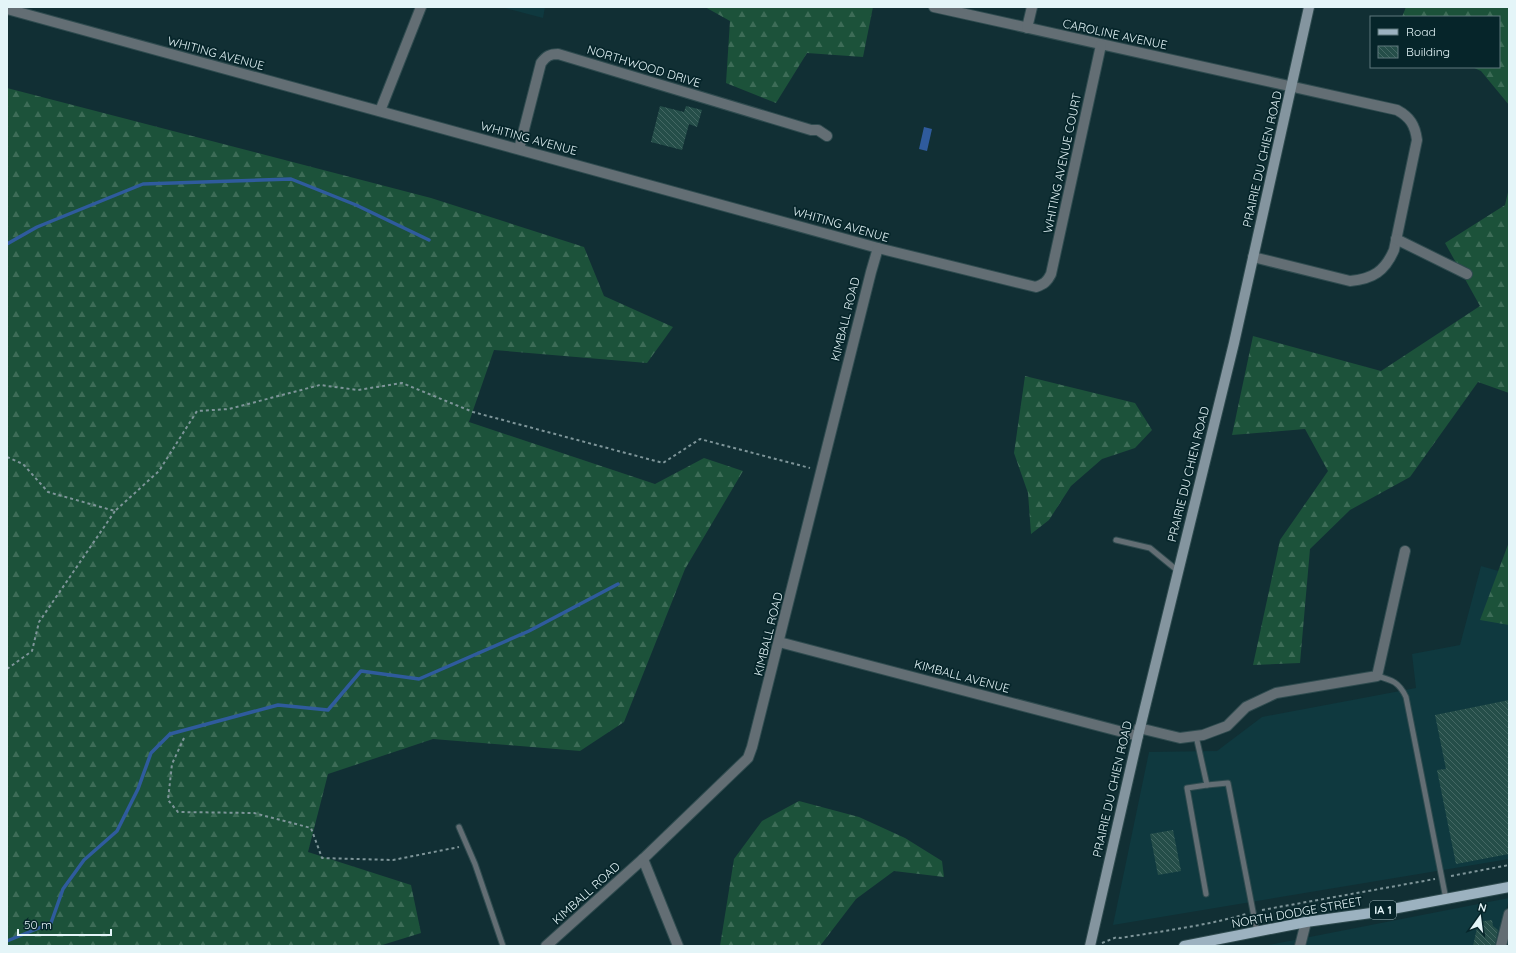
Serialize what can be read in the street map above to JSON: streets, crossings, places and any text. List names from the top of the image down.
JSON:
{
  "streets": {
    "main road": ["IA 1", "NORTH DODGE STREET"],
    "street": [
      "CAROLINE AVENUE",
      "WHITING AVENUE",
      "NORTHWOOD DRIVE",
      "PRAIRIE DU CHIEN ROAD",
      "WHITING AVENUE COURT",
      "KIMBALL ROAD",
      "KIMBALL AVENUE"
    ]
  },
  "crossings": [
    ["CAROLINE AVENUE", "PRAIRIE DU CHIEN ROAD"],
    ["CAROLINE AVENUE", "WHITING AVENUE COURT"],
    ["WHITING AVENUE", "NORTHWOOD DRIVE"],
    ["WHITING AVENUE", "WHITING AVENUE COURT"],
    ["WHITING AVENUE", "KIMBALL ROAD"],
    ["PRAIRIE DU CHIEN ROAD", "KIMBALL AVENUE"],
    ["KIMBALL ROAD", "KIMBALL AVENUE"]
  ],
  "legend": ["Road", "Building"],
  "scale_bar": "50 m",
  "north": "top"
}
